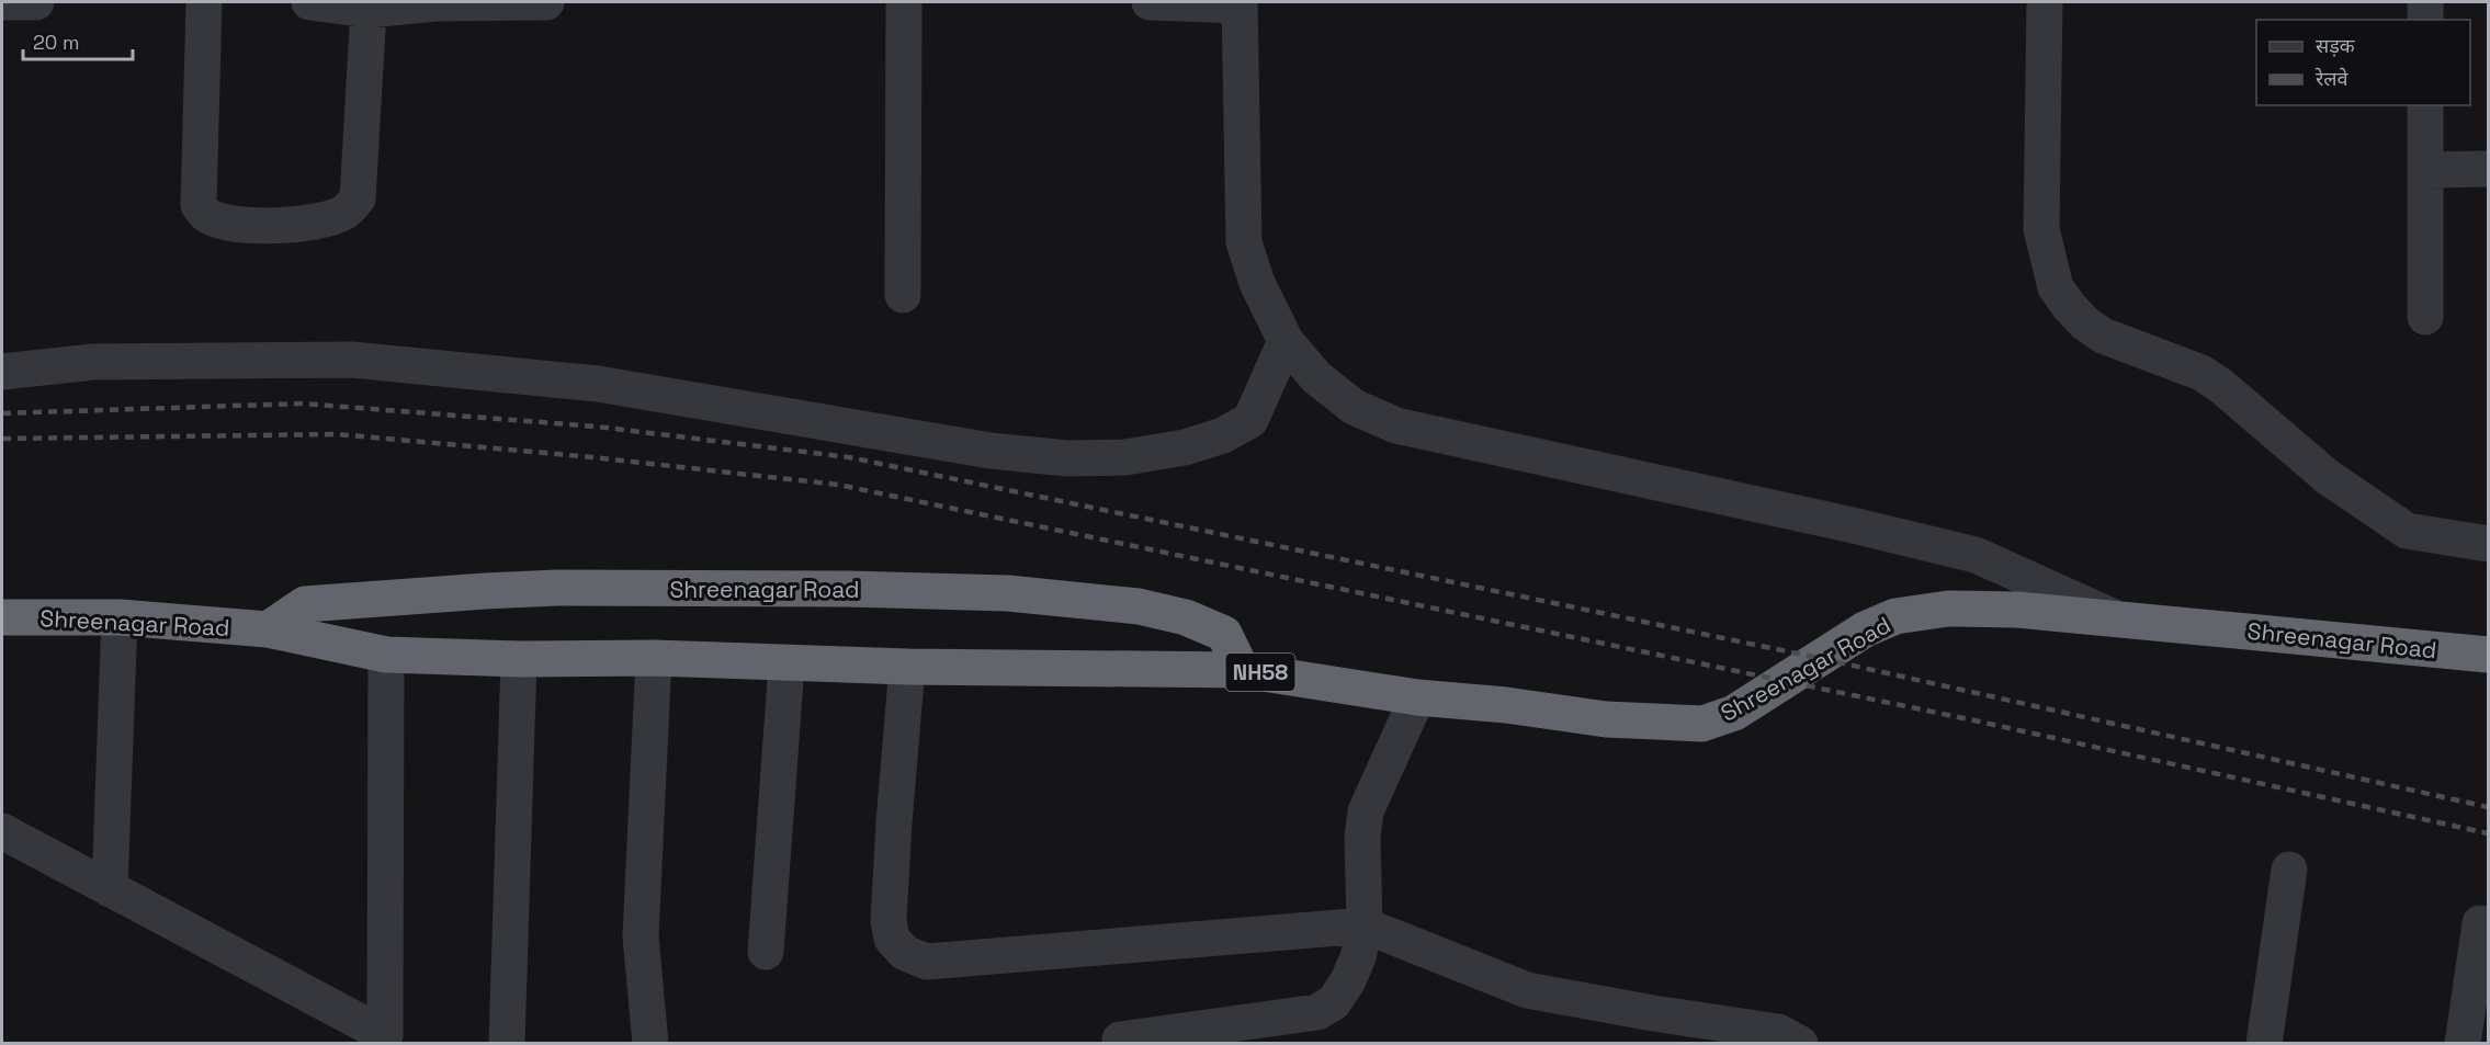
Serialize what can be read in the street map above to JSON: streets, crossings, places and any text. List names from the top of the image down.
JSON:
{
  "streets": {
    "highway": ["Shreenagar Road", "NH58"]
  },
  "legend": ["सड़क", "रेलवे"],
  "scale_bar": "20 m"
}
